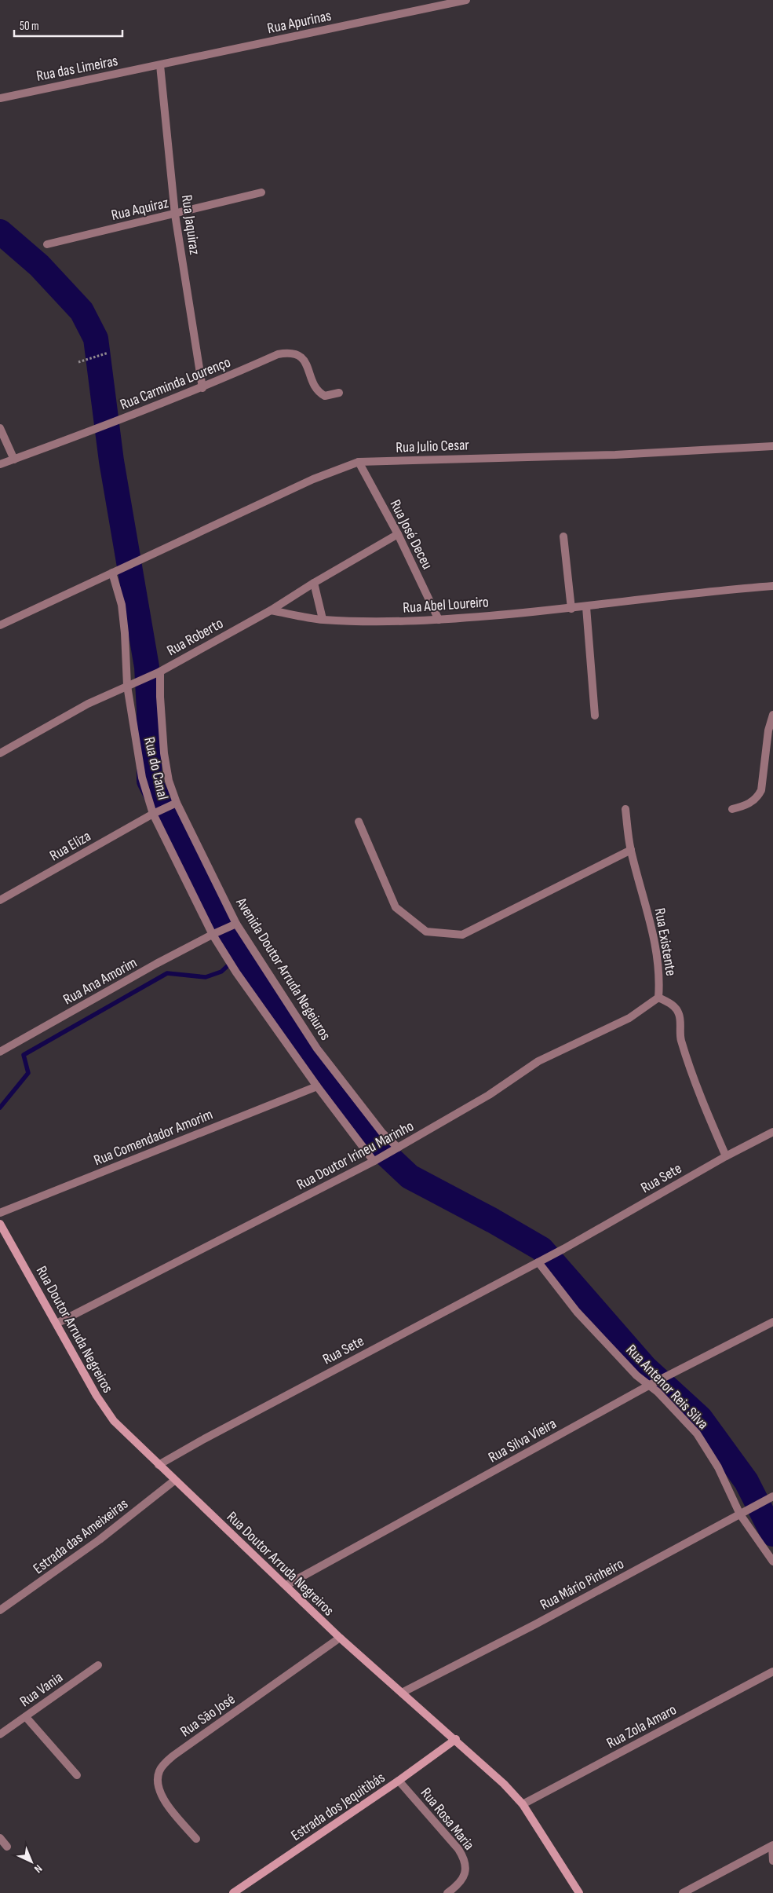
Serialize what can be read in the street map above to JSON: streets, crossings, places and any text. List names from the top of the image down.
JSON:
{
  "streets": {
    "street": [
      "Rua Apurinas",
      "Rua das Limeiras",
      "Rua Aquiraz",
      "Rua Jaquiraz",
      "Rua Carminda Lourenço",
      "Rua Julio Cesar",
      "Rua José Deceu",
      "Rua Abel Loureiro",
      "Rua Roberto",
      "Rua do Canal",
      "Rua Eliza",
      "Rua Existente",
      "Avenida Doutor Arruda Negeiuros",
      "Rua Ana Amorim",
      "Rua Comendador Amorim",
      "Rua Doutor Irineu Marinho",
      "Rua Sete",
      "Rua Doutor Arruda Negreiros",
      "Rua Antenor Reis Silva",
      "Rua Silva Vieira",
      "Estrada das Ameixeiras",
      "Rua Mário Pinheiro",
      "Rua Vania",
      "Rua São José",
      "Rua Zola Amaro",
      "Estrada dos Jequitibás",
      "Rua Rosa Maria"
    ]
  },
  "crossings": [
    ["Rua Apurinas", "Rua das Limeiras"],
    ["Rua Apurinas", "Rua Jaquiraz"],
    ["Rua das Limeiras", "Rua Jaquiraz"],
    ["Rua Aquiraz", "Rua Jaquiraz"],
    ["Rua Jaquiraz", "Rua Carminda Lourenço"],
    ["Rua Julio Cesar", "Rua José Deceu"],
    ["Rua Julio Cesar", "Rua do Canal"],
    ["Rua José Deceu", "Rua Abel Loureiro"],
    ["Rua José Deceu", "Rua Roberto"],
    ["Rua Abel Loureiro", "Rua Roberto"],
    ["Rua Roberto", "Rua do Canal"],
    ["Rua Roberto", "Avenida Doutor Arruda Negeiuros"],
    ["Rua do Canal", "Rua Eliza"],
    ["Rua do Canal", "Rua Ana Amorim"],
    ["Rua do Canal", "Rua Comendador Amorim"],
    ["Rua Eliza", "Avenida Doutor Arruda Negeiuros"],
    ["Rua Existente", "Rua Doutor Irineu Marinho"],
    ["Rua Existente", "Rua Sete"],
    ["Avenida Doutor Arruda Negeiuros", "Rua Ana Amorim"],
    ["Avenida Doutor Arruda Negeiuros", "Rua Doutor Irineu Marinho"],
    ["Rua Doutor Irineu Marinho", "Rua Doutor Arruda Negreiros"],
    ["Rua Sete", "Rua Doutor Arruda Negreiros"],
    ["Rua Sete", "Rua Antenor Reis Silva"],
    ["Rua Doutor Arruda Negreiros", "Rua Silva Vieira"],
    ["Rua Doutor Arruda Negreiros", "Estrada das Ameixeiras"],
    ["Rua Doutor Arruda Negreiros", "Rua Mário Pinheiro"],
    ["Rua Doutor Arruda Negreiros", "Rua São José"],
    ["Rua Doutor Arruda Negreiros", "Rua Zola Amaro"],
    ["Rua Doutor Arruda Negreiros", "Estrada dos Jequitibás"],
    ["Rua Antenor Reis Silva", "Rua Silva Vieira"],
    ["Rua Antenor Reis Silva", "Rua Mário Pinheiro"],
    ["Estrada dos Jequitibás", "Rua Rosa Maria"]
  ],
  "scale_bar": "50 m",
  "north": "bottom right"
}
